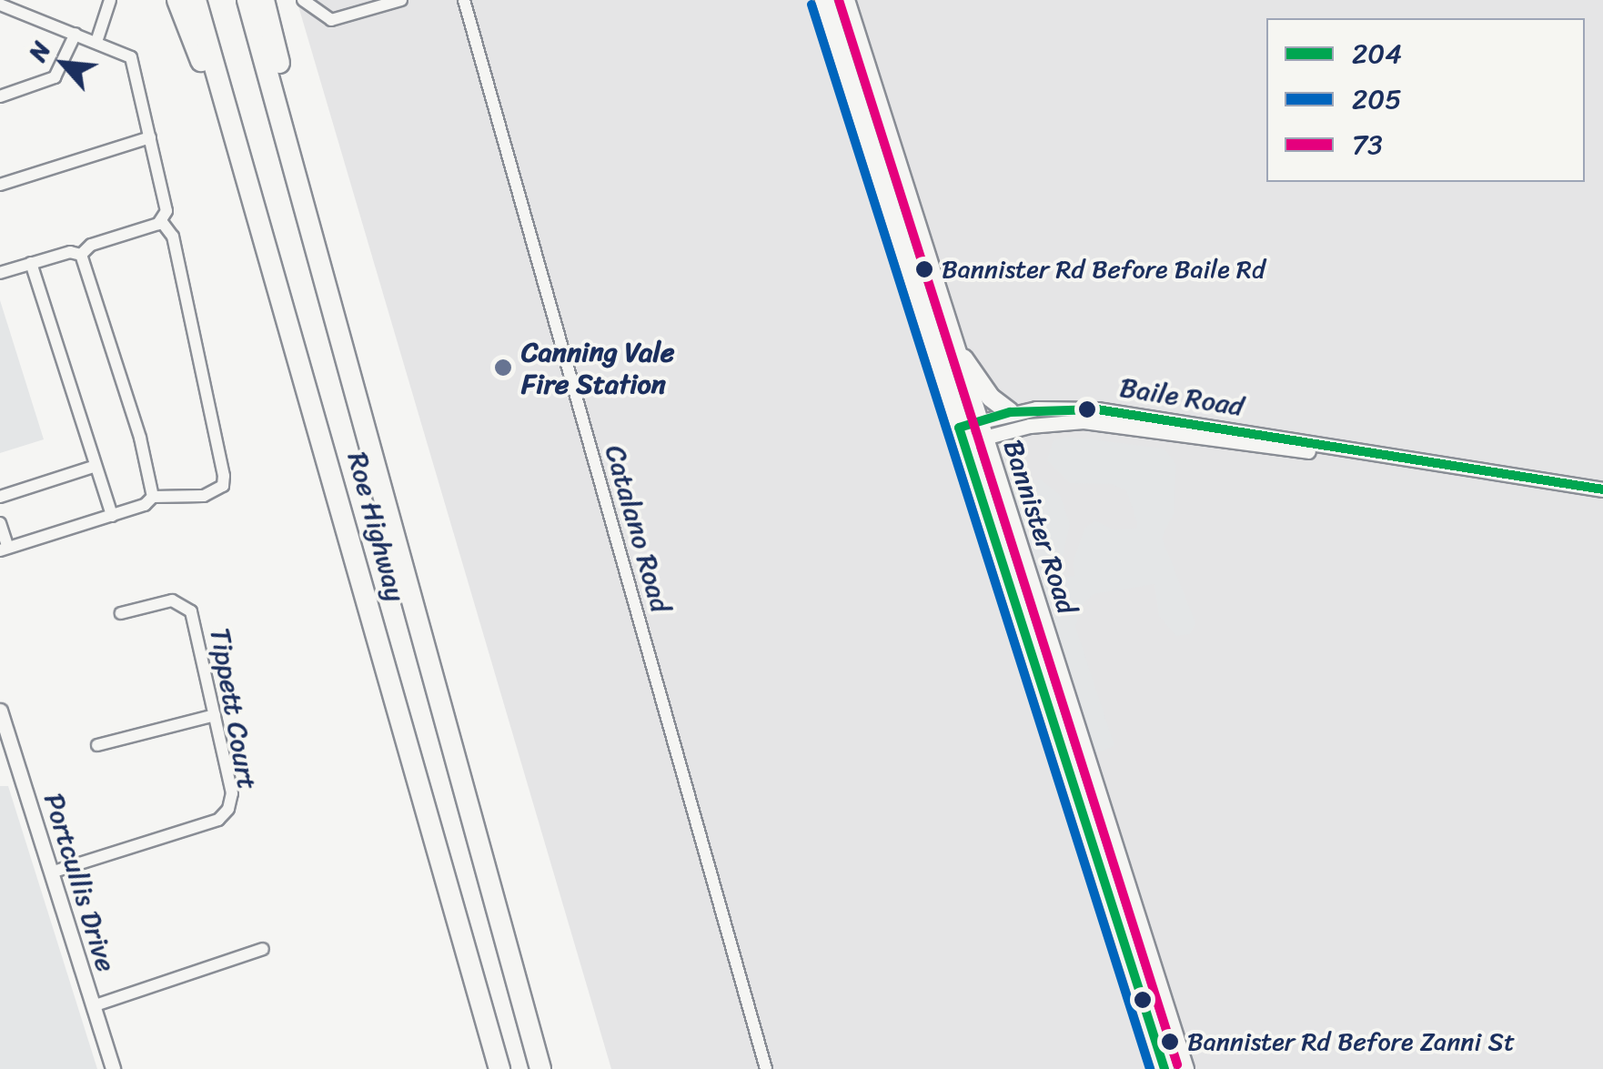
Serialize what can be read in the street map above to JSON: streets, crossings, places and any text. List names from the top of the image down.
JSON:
{
  "streets": {
    "highway": ["Roe Highway"],
    "main road": ["Bannister Road"],
    "street": [
      "Baile Road",
      "Catalano Road",
      "Tippett Court",
      "Portcullis Drive"
    ]
  },
  "crossings": [
    ["Baile Road", "Bannister Road"],
    ["Tippett Court", "Portcullis Drive"]
  ],
  "places": ["Bannister Rd Before Baile Rd", "Canning Vale Fire Station", "Bannister Rd Before Zanni St"],
  "lines": ["transit line 73", "transit line 205", "transit line 204"],
  "legend": ["204", "205", "73"],
  "north": "top left"
}
